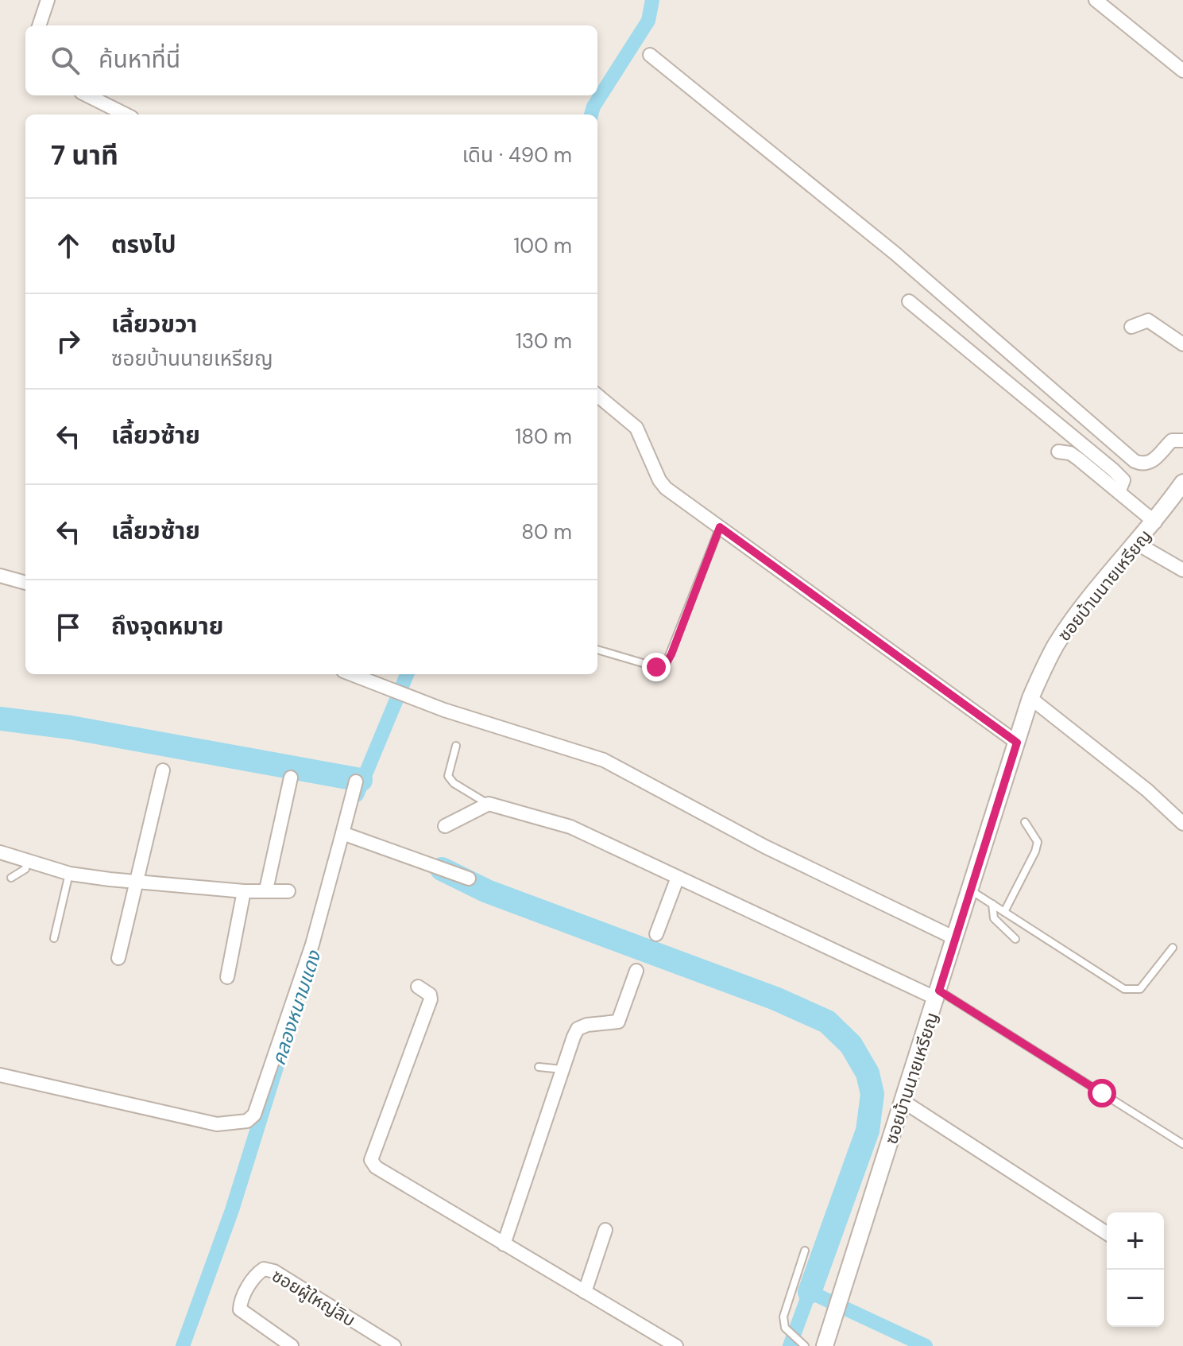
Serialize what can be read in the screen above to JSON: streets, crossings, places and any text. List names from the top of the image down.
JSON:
{
  "streets": {
    "street": ["ซอยบ้านนายเหรียญ", "ซอยผู้ใหญ่ลิบ"]
  },
  "water": ["คลองหนามแดง"],
  "page": {
    "search": "ค้นหาที่นี่",
    "heading": ["7 นาที", "เดิน · 490 m"],
    "list": [
      ["ตรงไป", "100 m"],
      ["เลี้ยวขวา", "ซอยบ้านนายเหรียญ", "130 m"],
      ["เลี้ยวซ้าย", "180 m"],
      ["เลี้ยวซ้าย", "80 m"],
      "ถึงจุดหมาย"
    ],
    "map_buttons": ["+", "−"]
  }
}
